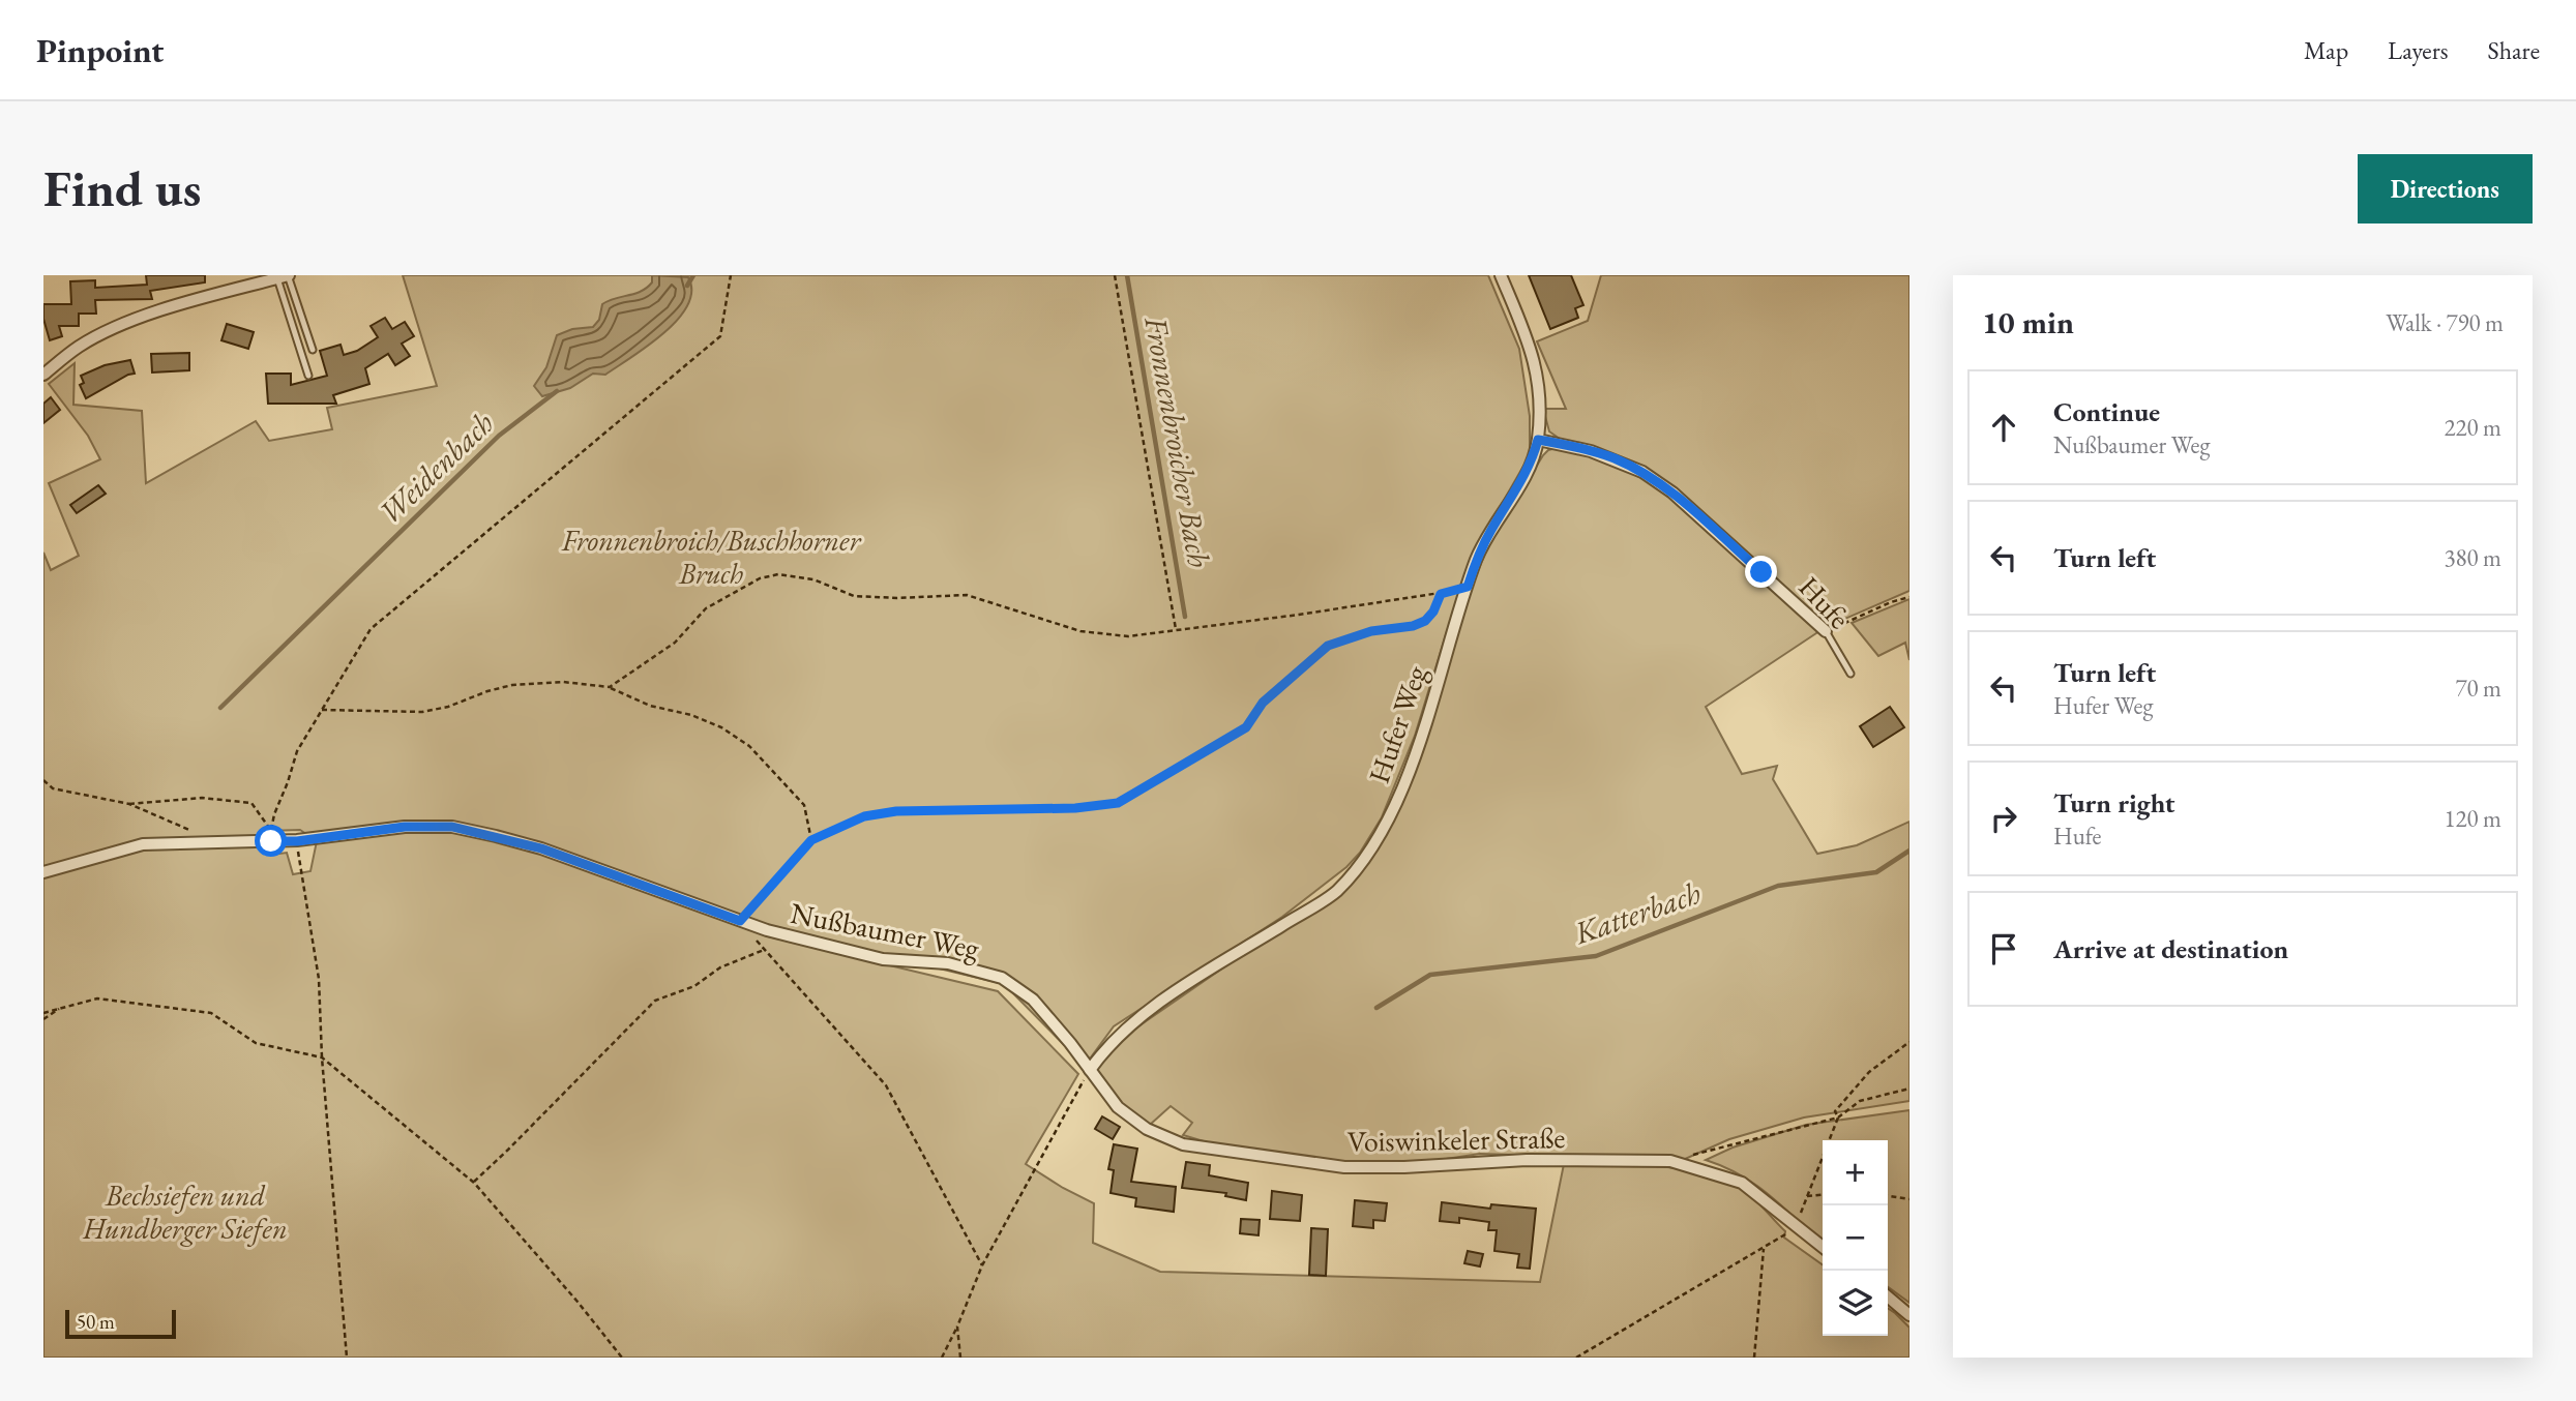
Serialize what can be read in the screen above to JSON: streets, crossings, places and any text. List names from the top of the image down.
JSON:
{
  "streets": {
    "street": [
      "Hufe",
      "Hufer Weg",
      "Nußbaumer Weg",
      "Voiswinkeler Straße"
    ]
  },
  "crossings": [
    ["Hufe", "Hufer Weg"],
    ["Hufer Weg", "Nußbaumer Weg"],
    ["Hufer Weg", "Voiswinkeler Straße"],
    ["Nußbaumer Weg", "Voiswinkeler Straße"]
  ],
  "water": ["Fronnenbroicher Bach", "Weidenbach", "Katterbach"],
  "parks": ["Fronnenbroich/Buschhorner Bruch", "Bechsiefen und Hundberger Siefen"],
  "scale_bar": "50 m",
  "page": {
    "header": "Pinpoint",
    "nav": ["Map", "Layers", "Share"],
    "buttons": "Directions",
    "title": "Find us",
    "heading": ["10 min", "Walk · 790 m"],
    "list": [
      ["Continue", "Nußbaumer Weg", "220 m"],
      ["Turn left", "380 m"],
      ["Turn left", "Hufer Weg", "70 m"],
      ["Turn right", "Hufe", "120 m"],
      "Arrive at destination"
    ],
    "map_buttons": ["+", "−"],
    "scale": "50 m"
  }
}
